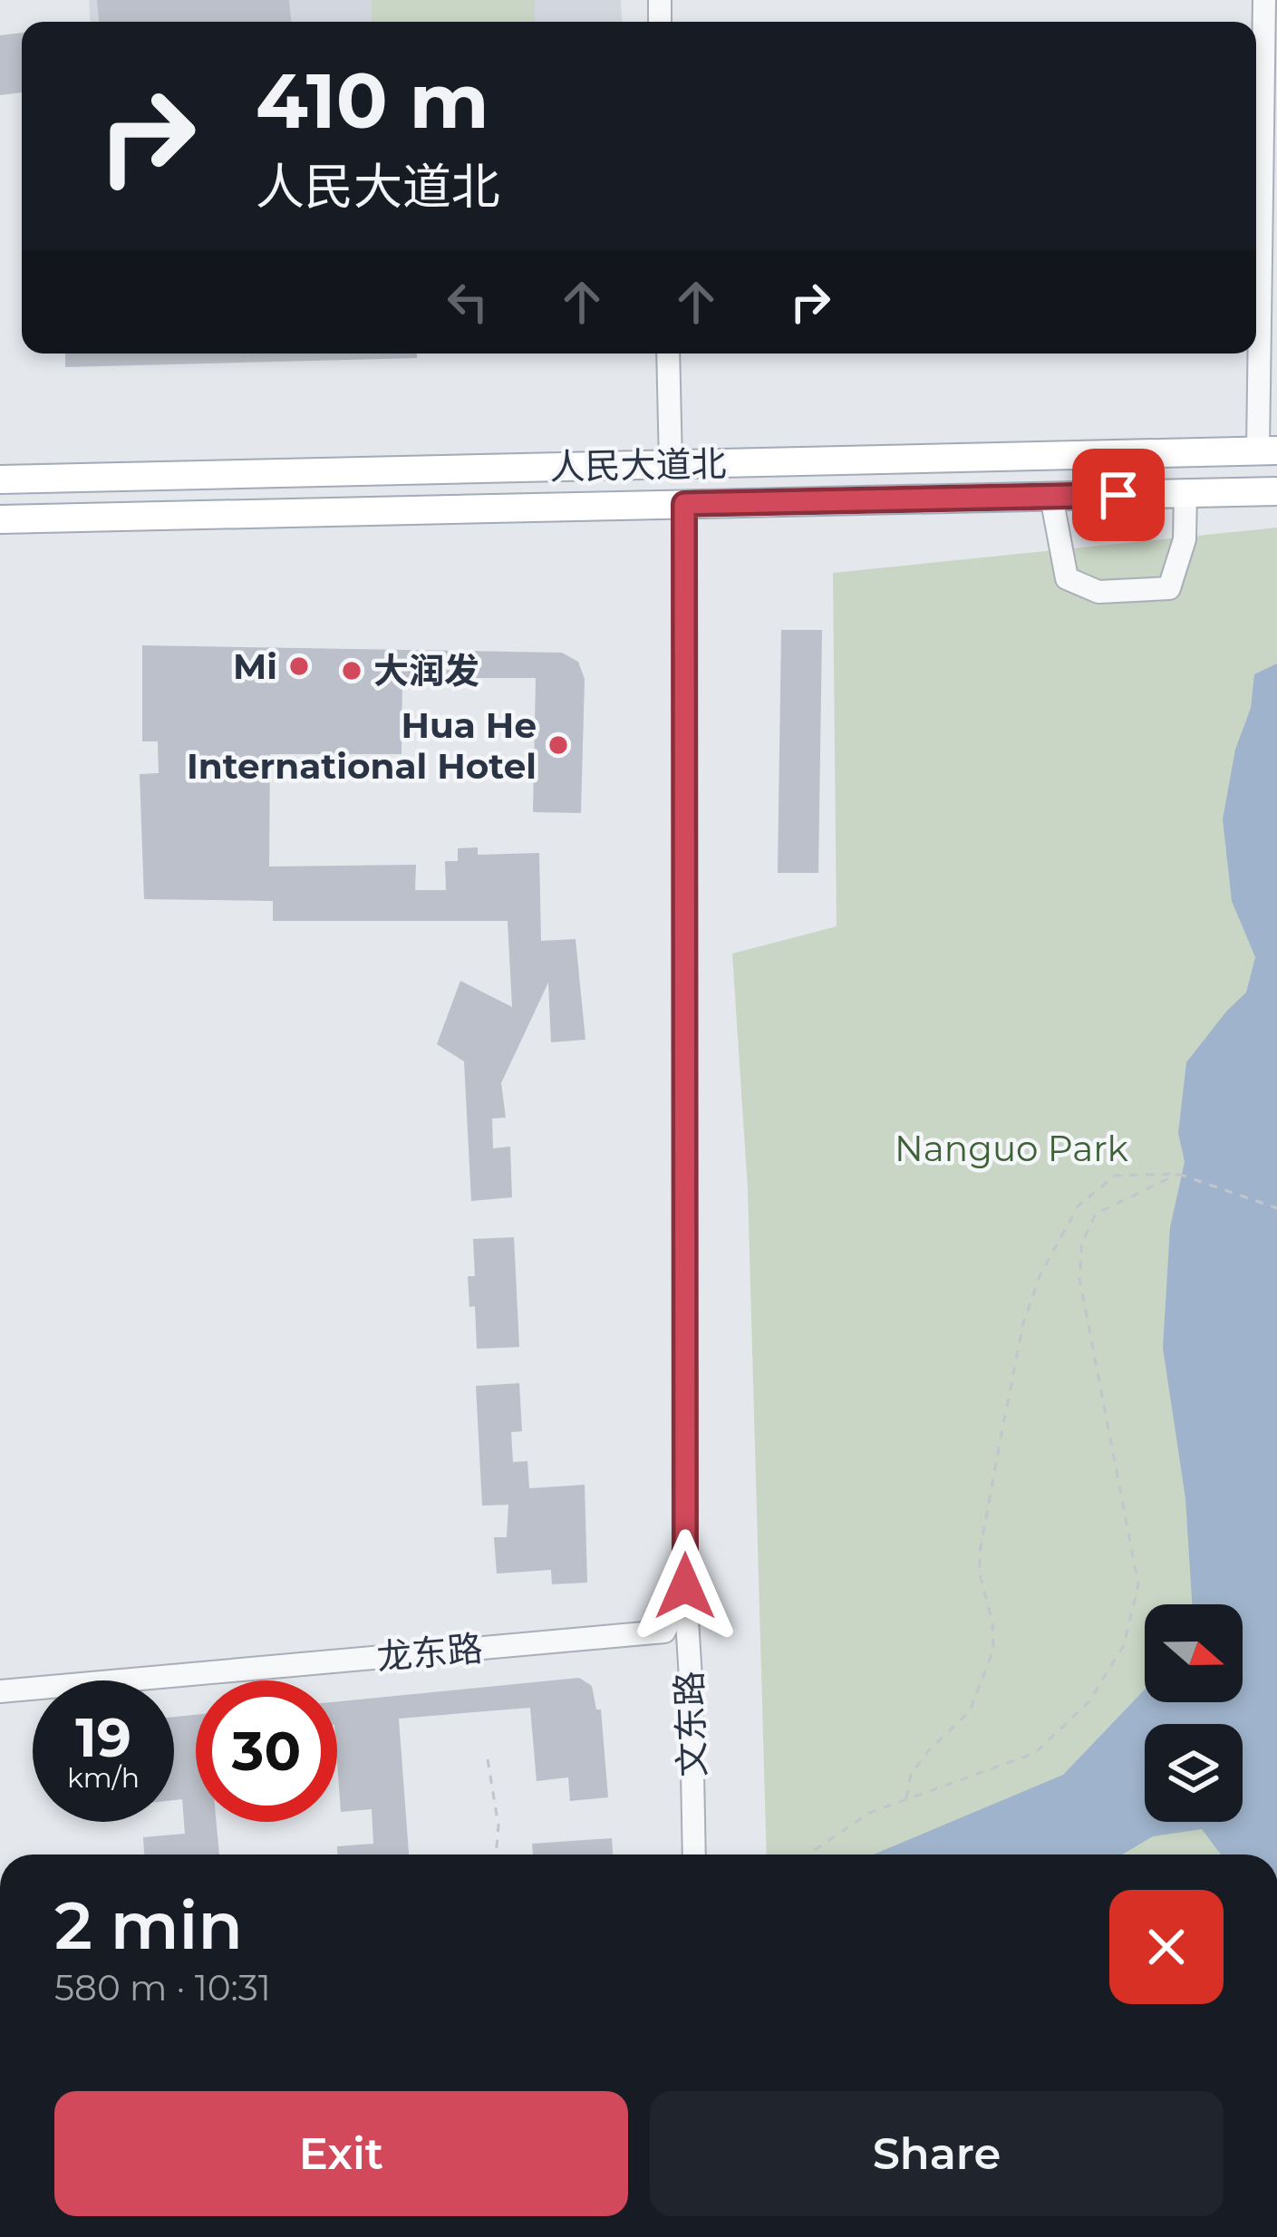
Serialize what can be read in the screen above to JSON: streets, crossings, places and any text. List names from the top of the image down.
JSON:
{
  "streets": {
    "main road": ["人民大道北"],
    "street": ["龙东路", "文东路"]
  },
  "crossings": [
    ["人民大道北", "文东路"],
    ["龙东路", "文东路"]
  ],
  "parks": ["Nanguo Park"],
  "places": ["Mi", "大润发", "Hua He International Hotel"],
  "north": "right",
  "page": {
    "turn": ["410 m", "人民大道北"],
    "speed": "19 km/h",
    "limit": "30",
    "heading": ["2 min", "580 m · 10:31"],
    "buttons": ["Exit", "Share"]
  }
}
